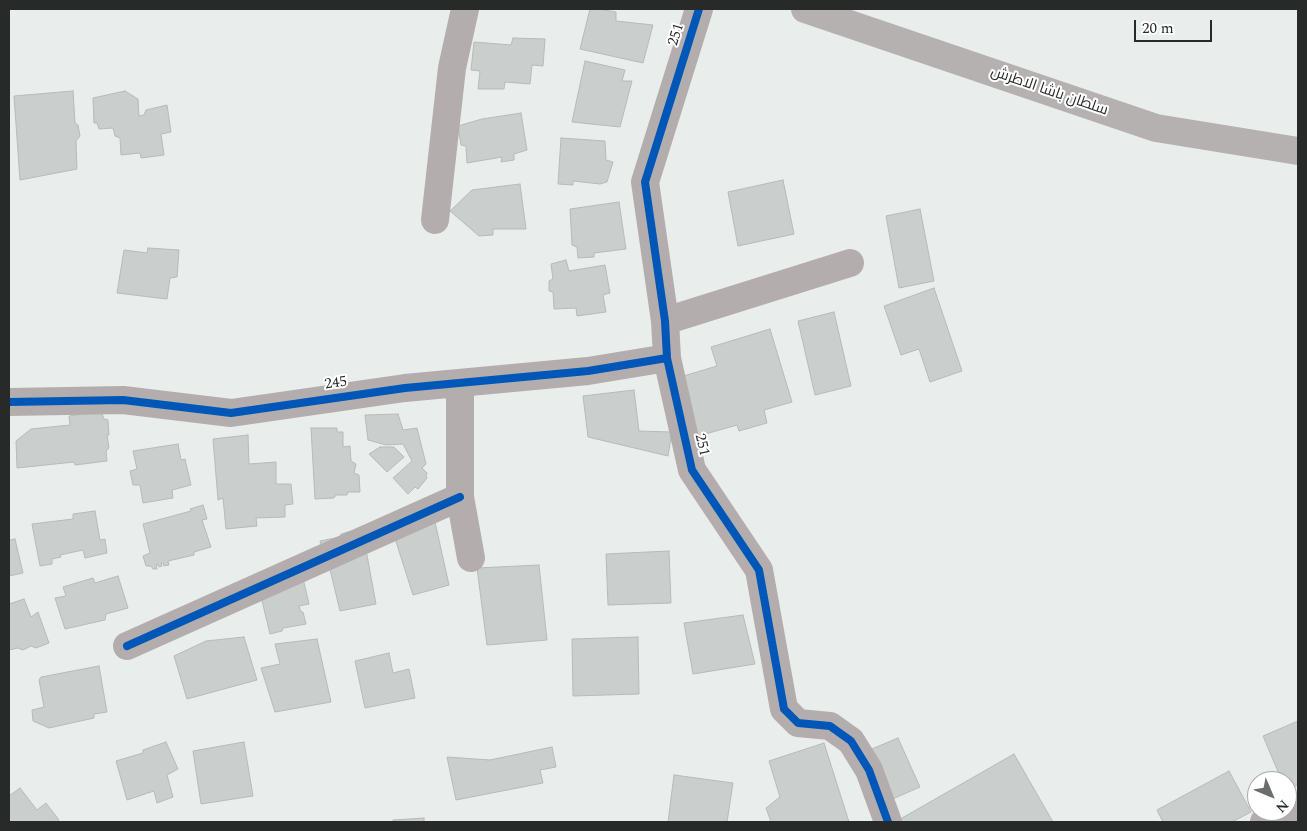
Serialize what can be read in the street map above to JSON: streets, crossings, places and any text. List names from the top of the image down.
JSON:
{
  "streets": {
    "main road": ["سلطان باشا الاطرش"],
    "street": ["251", "245"]
  },
  "crossings": [
    ["251", "245"]
  ],
  "scale_bar": "20 m",
  "north": "bottom right"
}
